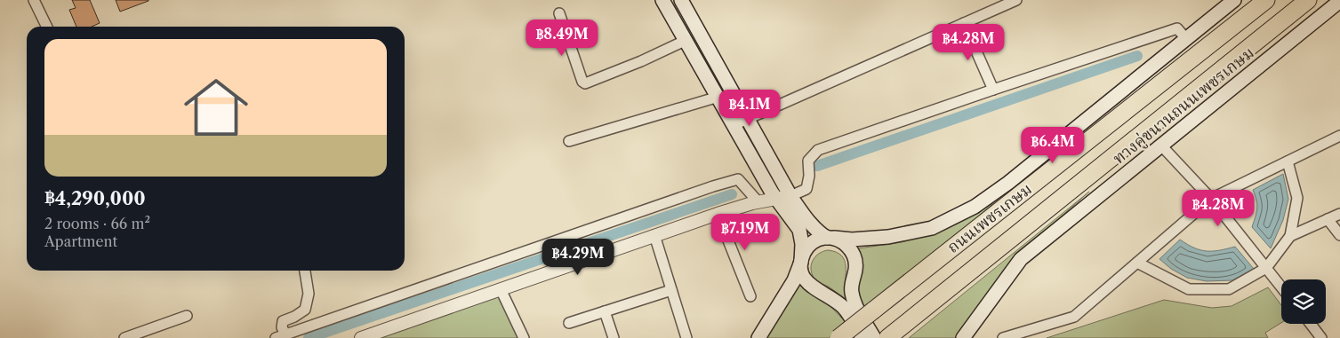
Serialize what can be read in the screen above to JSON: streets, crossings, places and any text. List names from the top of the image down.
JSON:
{
  "streets": {
    "highway": ["ถนนเพชรเกษม"],
    "main road": ["ทางคู่ขนานถนนเพชรเกษม"]
  },
  "page": {
    "price": [
      "฿8.49M",
      "฿4.28M",
      "฿4.1M",
      "฿6.4M",
      "฿4.28M",
      "฿7.19M",
      "฿4.29M"
    ],
    "list": [
      {
        "name": "฿4,290,000",
        "note": "2 rooms · 66 m² · Apartment"
      }
    ]
  }
}
